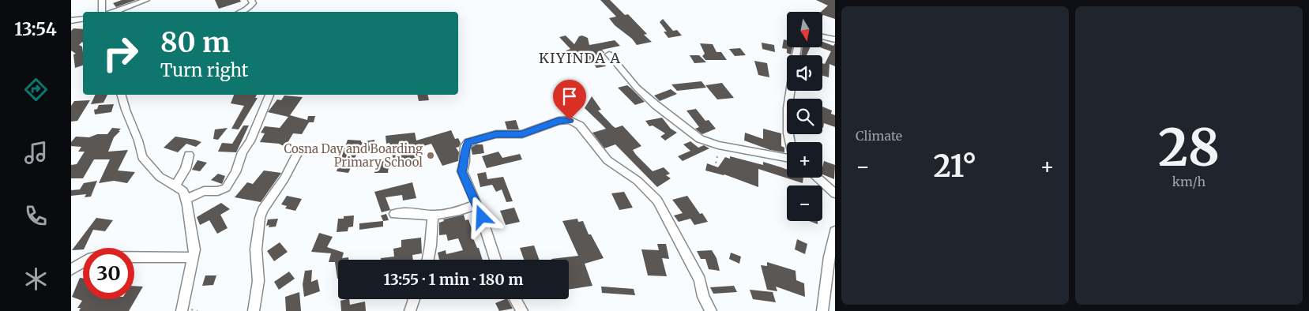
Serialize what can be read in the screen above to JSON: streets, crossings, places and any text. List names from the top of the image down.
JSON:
{
  "districts": ["KIYINDA A"],
  "places": ["Cosna Day and Boarding Primary School"],
  "north": "bottom",
  "page": {
    "tabs": "13:54",
    "tile": [
      "Climate",
      ["28", "km/h"]
    ],
    "map_buttons": ["+", "−"],
    "turn": ["80 m", "Turn right"],
    "heat": ["−", "21°", "+"],
    "limit": "30",
    "trip": "13:55 · 1 min · 180 m"
  }
}
